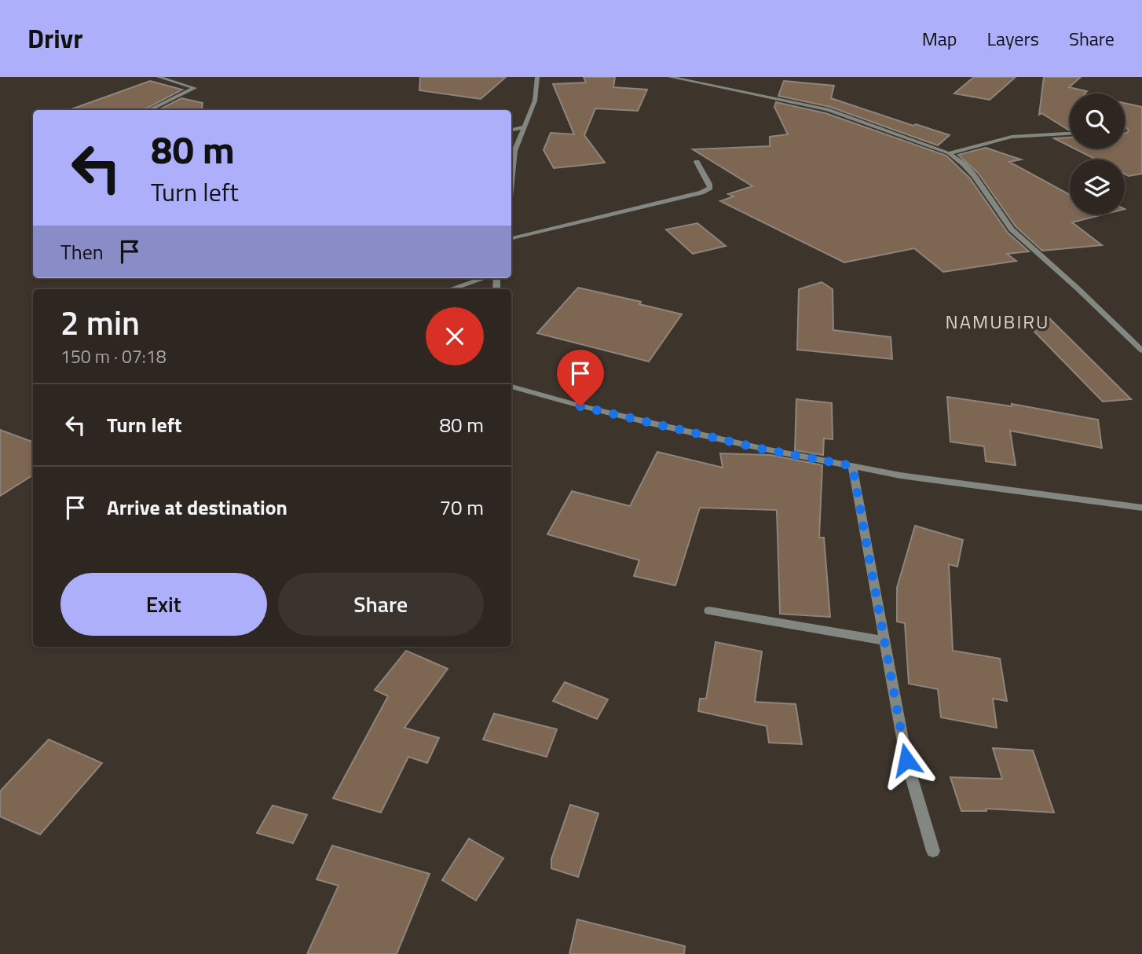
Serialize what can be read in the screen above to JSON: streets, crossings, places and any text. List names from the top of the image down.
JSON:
{
  "districts": ["NAMUBIRU"],
  "page": {
    "header": "Drivr",
    "nav": ["Map", "Layers", "Share"],
    "turn": ["80 m", "Turn left"],
    "then": "Then",
    "heading": ["2 min", "150 m · 07:18"],
    "list": [
      {
        "name": "Turn left",
        "value": "80 m"
      },
      {
        "name": "Arrive at destination",
        "value": "70 m"
      }
    ],
    "buttons": ["Exit", "Share"]
  }
}
